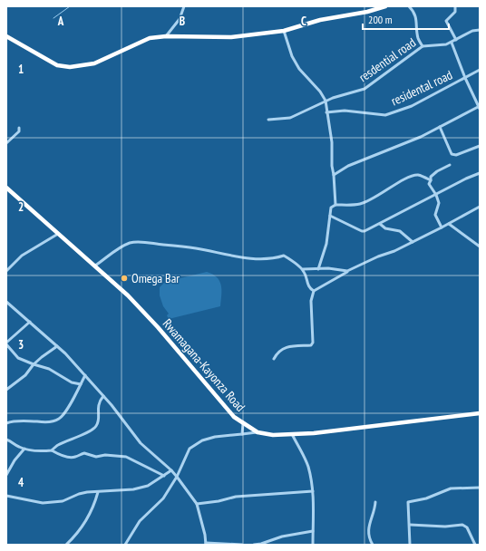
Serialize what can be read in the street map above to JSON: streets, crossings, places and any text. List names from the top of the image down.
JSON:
{
  "streets": {
    "highway": ["Rwamagana-Kayonza Road"],
    "street": ["resdential road", "residental road"]
  },
  "places": ["Omega Bar"],
  "scale_bar": "200 m",
  "grid": {
    "columns": ["A", "B", "C"],
    "rows": [
      "1",
      "2",
      "3",
      "4"
    ]
  }
}
